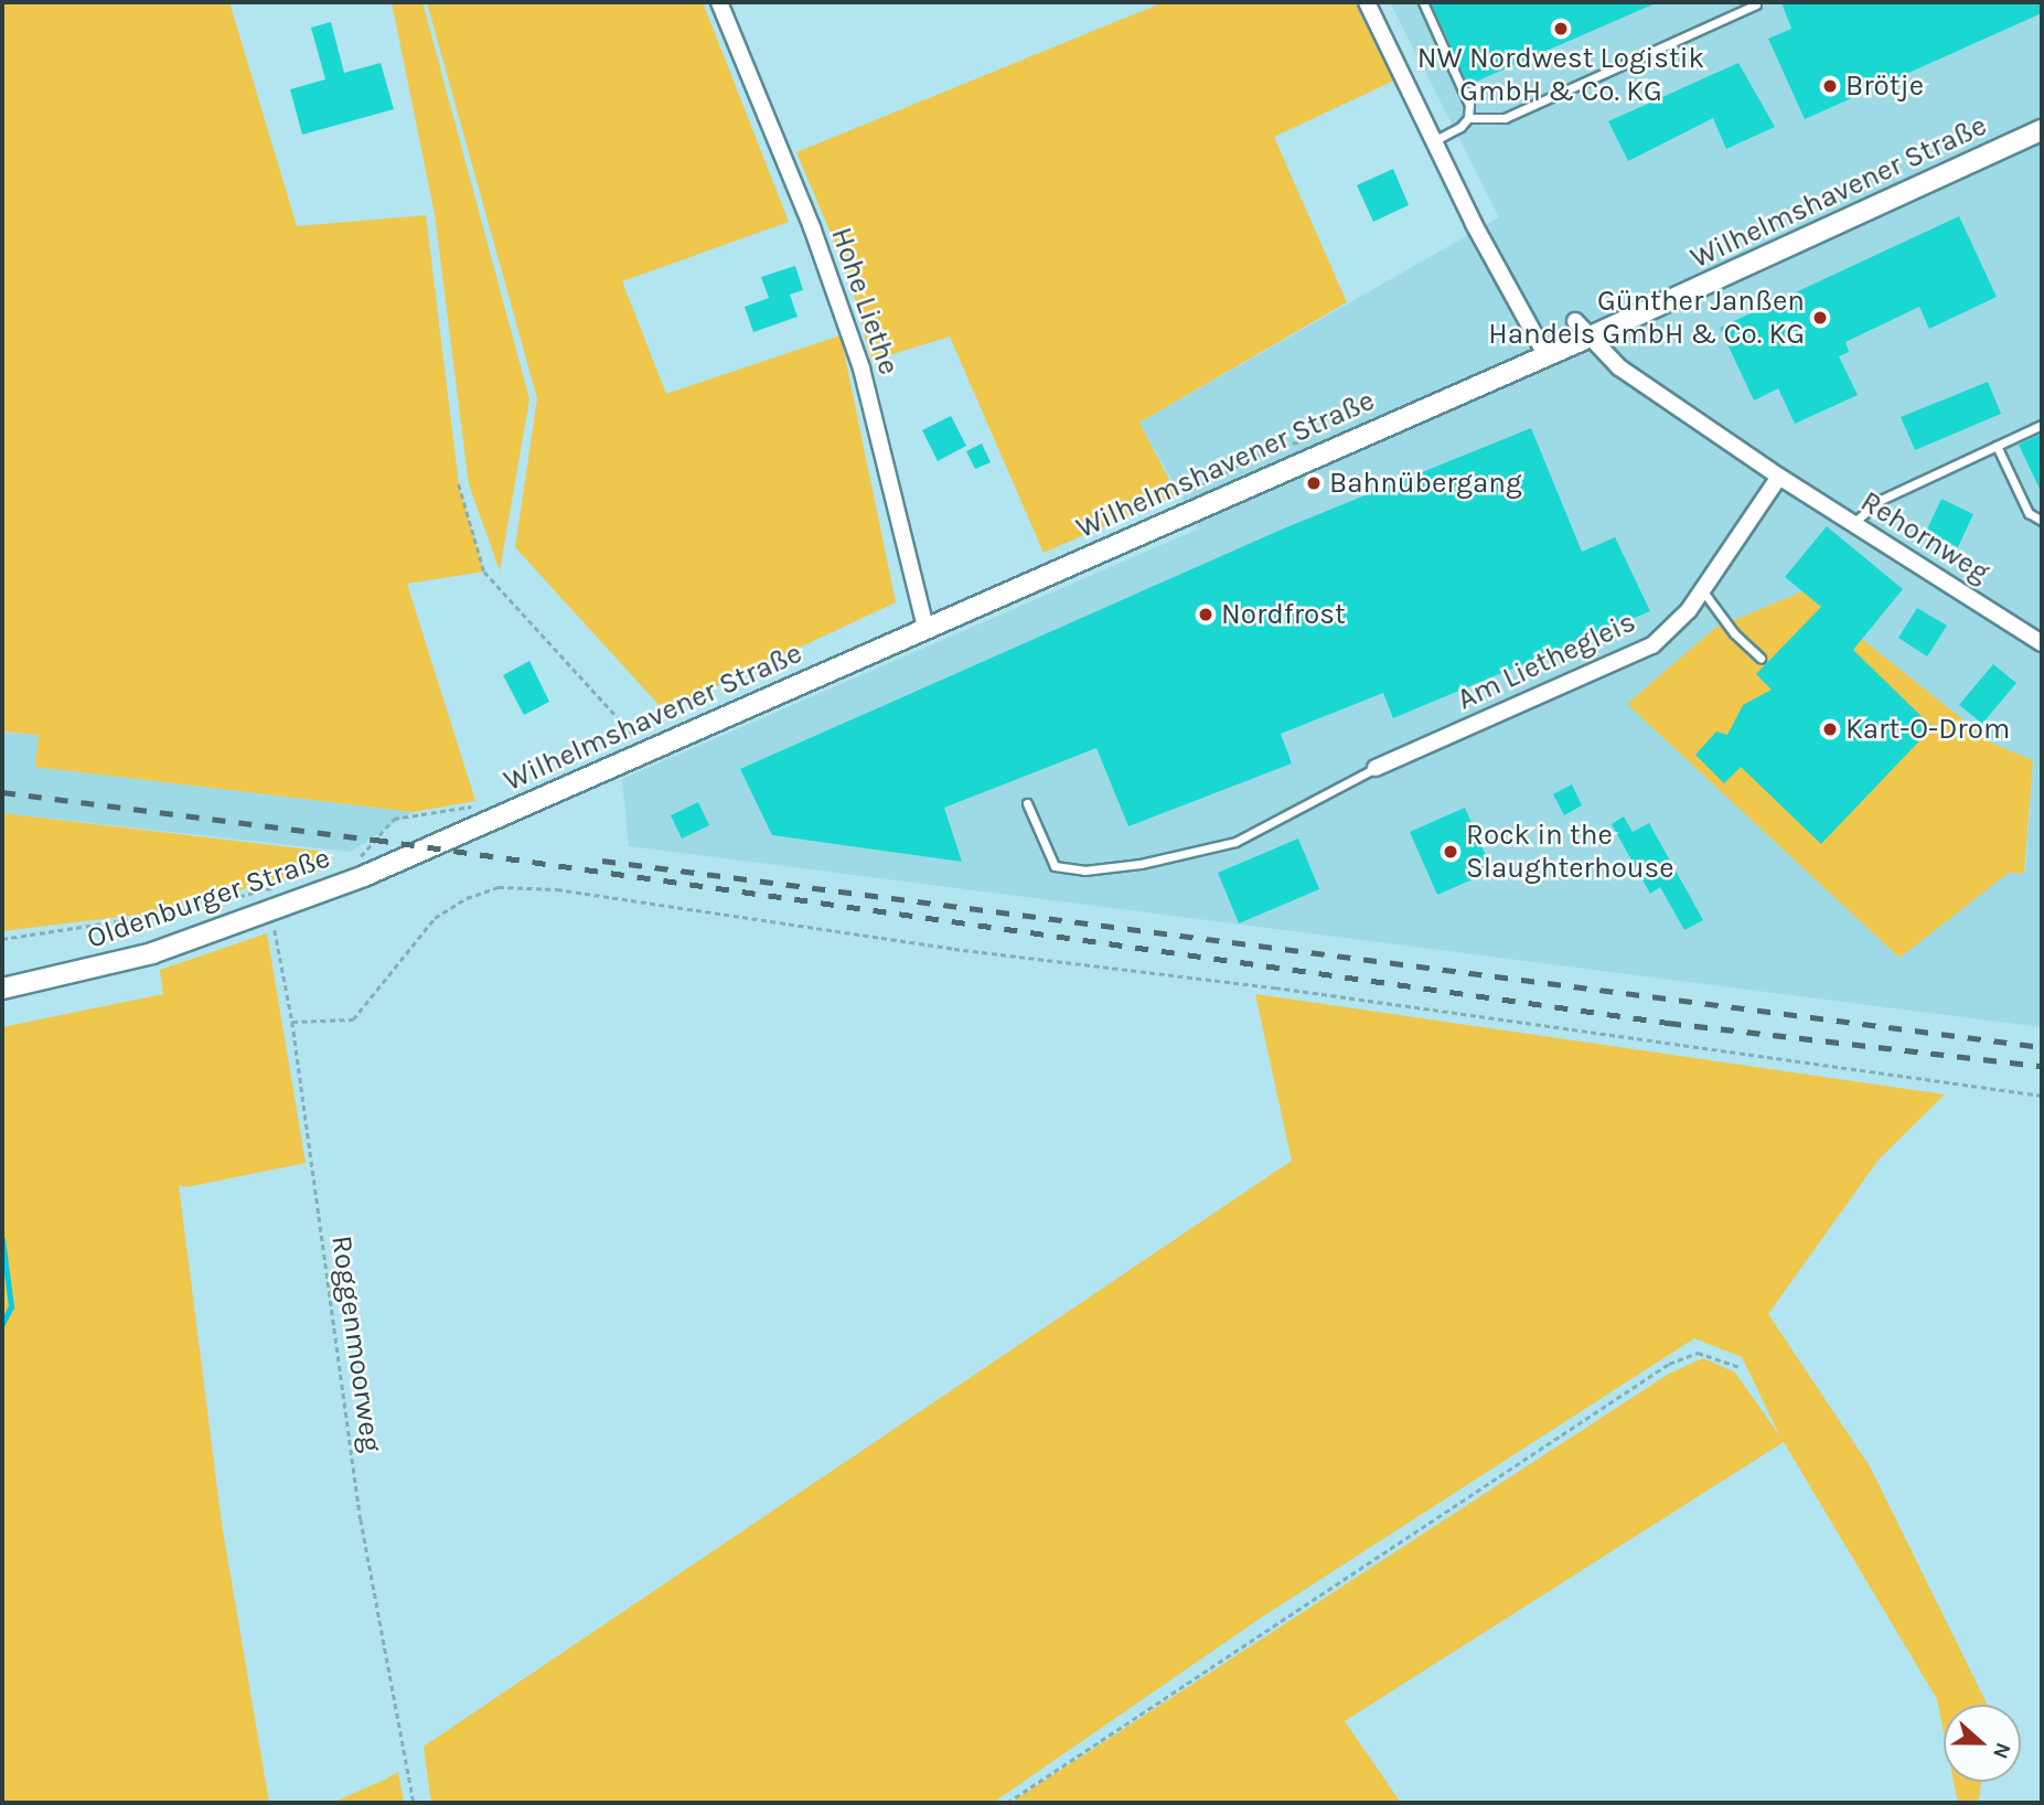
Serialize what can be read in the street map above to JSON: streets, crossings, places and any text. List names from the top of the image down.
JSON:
{
  "streets": {
    "street": [
      "Wilhelmshavener Straße",
      "Hohe Liethe",
      "Rehornweg",
      "Am Liethegleis",
      "Oldenburger Straße"
    ],
    "path": ["Roggenmoorweg"]
  },
  "crossings": [
    ["Wilhelmshavener Straße", "Hohe Liethe"],
    ["Wilhelmshavener Straße", "Oldenburger Straße"],
    ["Rehornweg", "Am Liethegleis"],
    ["Oldenburger Straße", "Roggenmoorweg"]
  ],
  "places": [
    "NW Nordwest Logistik GmbH & Co. KG",
    "Brötje",
    "Günther Janßen Handels GmbH & Co. KG",
    "Bahnübergang",
    "Nordfrost",
    "Kart-O-Drom",
    "Rock in the Slaughterhouse"
  ],
  "north": "right"
}
